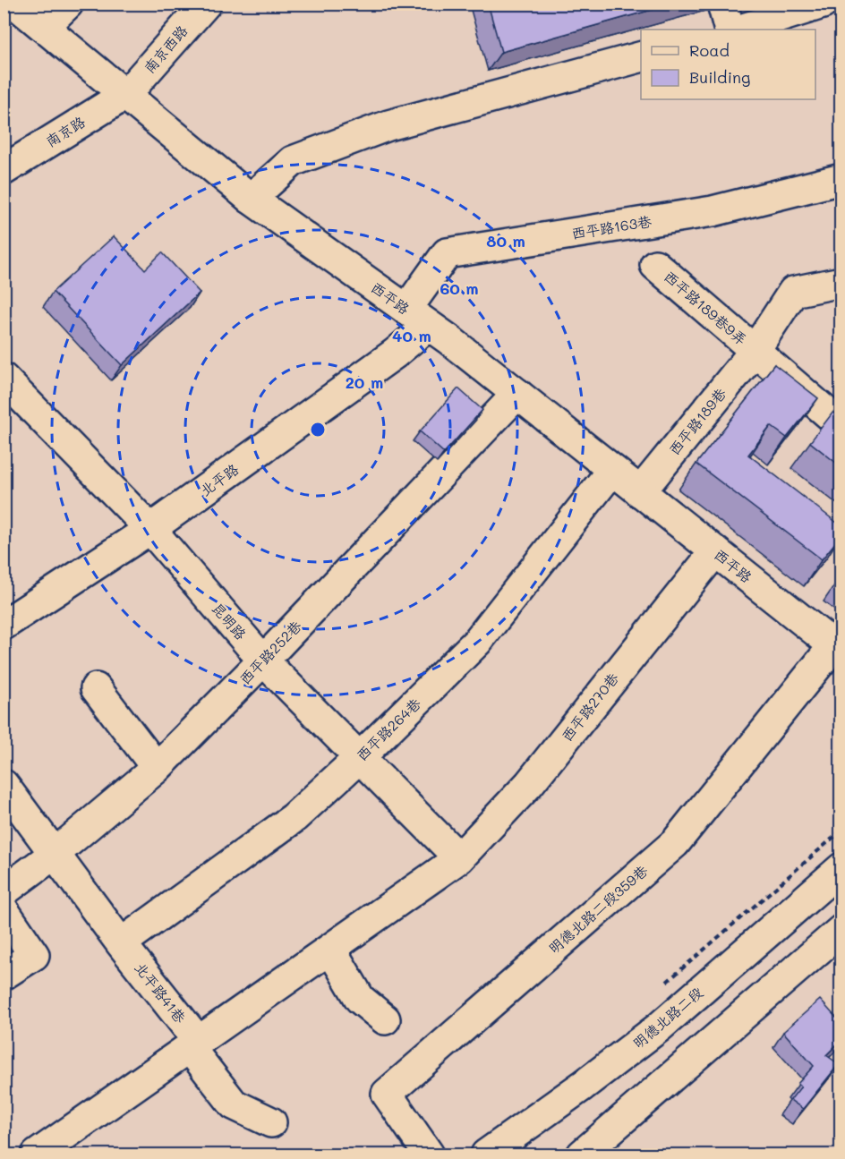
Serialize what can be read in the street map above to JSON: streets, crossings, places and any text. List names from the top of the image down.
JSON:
{
  "streets": {
    "street": [
      "南京西路",
      "南京路",
      "西平路163巷",
      "西平路",
      "西平路189巷9弄",
      "西平路189巷",
      "北平路",
      "昆明路",
      "西平路252巷",
      "西平路270巷",
      "西平路264巷",
      "明德北路二段359巷",
      "北平路41巷",
      "明德北路二段"
    ]
  },
  "crossings": [
    ["南京西路", "南京路"],
    ["南京西路", "西平路"],
    ["南京路", "西平路"],
    ["西平路163巷", "西平路"],
    ["西平路163巷", "北平路"],
    ["西平路", "西平路189巷"],
    ["西平路", "北平路"],
    ["西平路", "西平路252巷"],
    ["西平路", "西平路270巷"],
    ["西平路", "西平路264巷"],
    ["西平路", "明德北路二段359巷"],
    ["西平路189巷9弄", "西平路189巷"],
    ["北平路", "昆明路"],
    ["昆明路", "西平路252巷"],
    ["昆明路", "西平路270巷"],
    ["昆明路", "西平路264巷"],
    ["西平路252巷", "北平路41巷"],
    ["西平路264巷", "北平路41巷"]
  ],
  "legend": ["Road", "Building"],
  "rings": [
    "80 m",
    "60 m",
    "40 m",
    "20 m"
  ]
}
